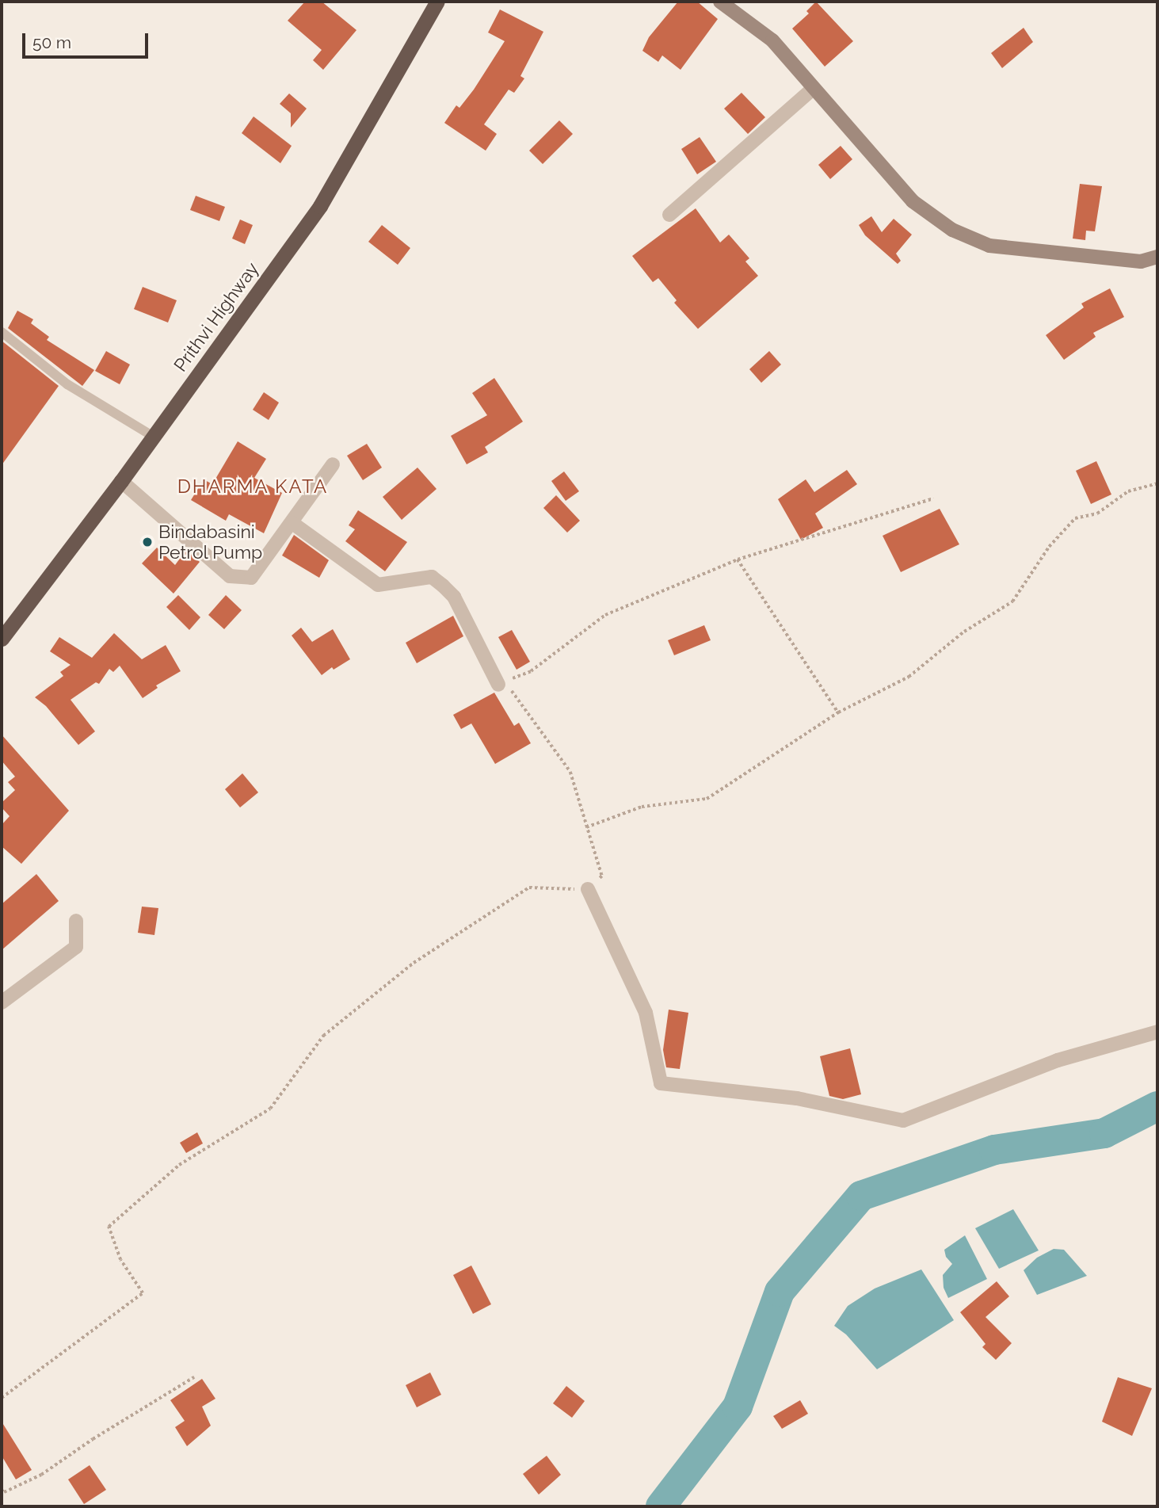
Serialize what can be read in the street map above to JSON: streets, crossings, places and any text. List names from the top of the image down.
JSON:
{
  "streets": {
    "highway": ["Prithvi Highway"]
  },
  "districts": ["DHARMA KATA"],
  "places": ["Bindabasini Petrol Pump"],
  "scale_bar": "50 m"
}
